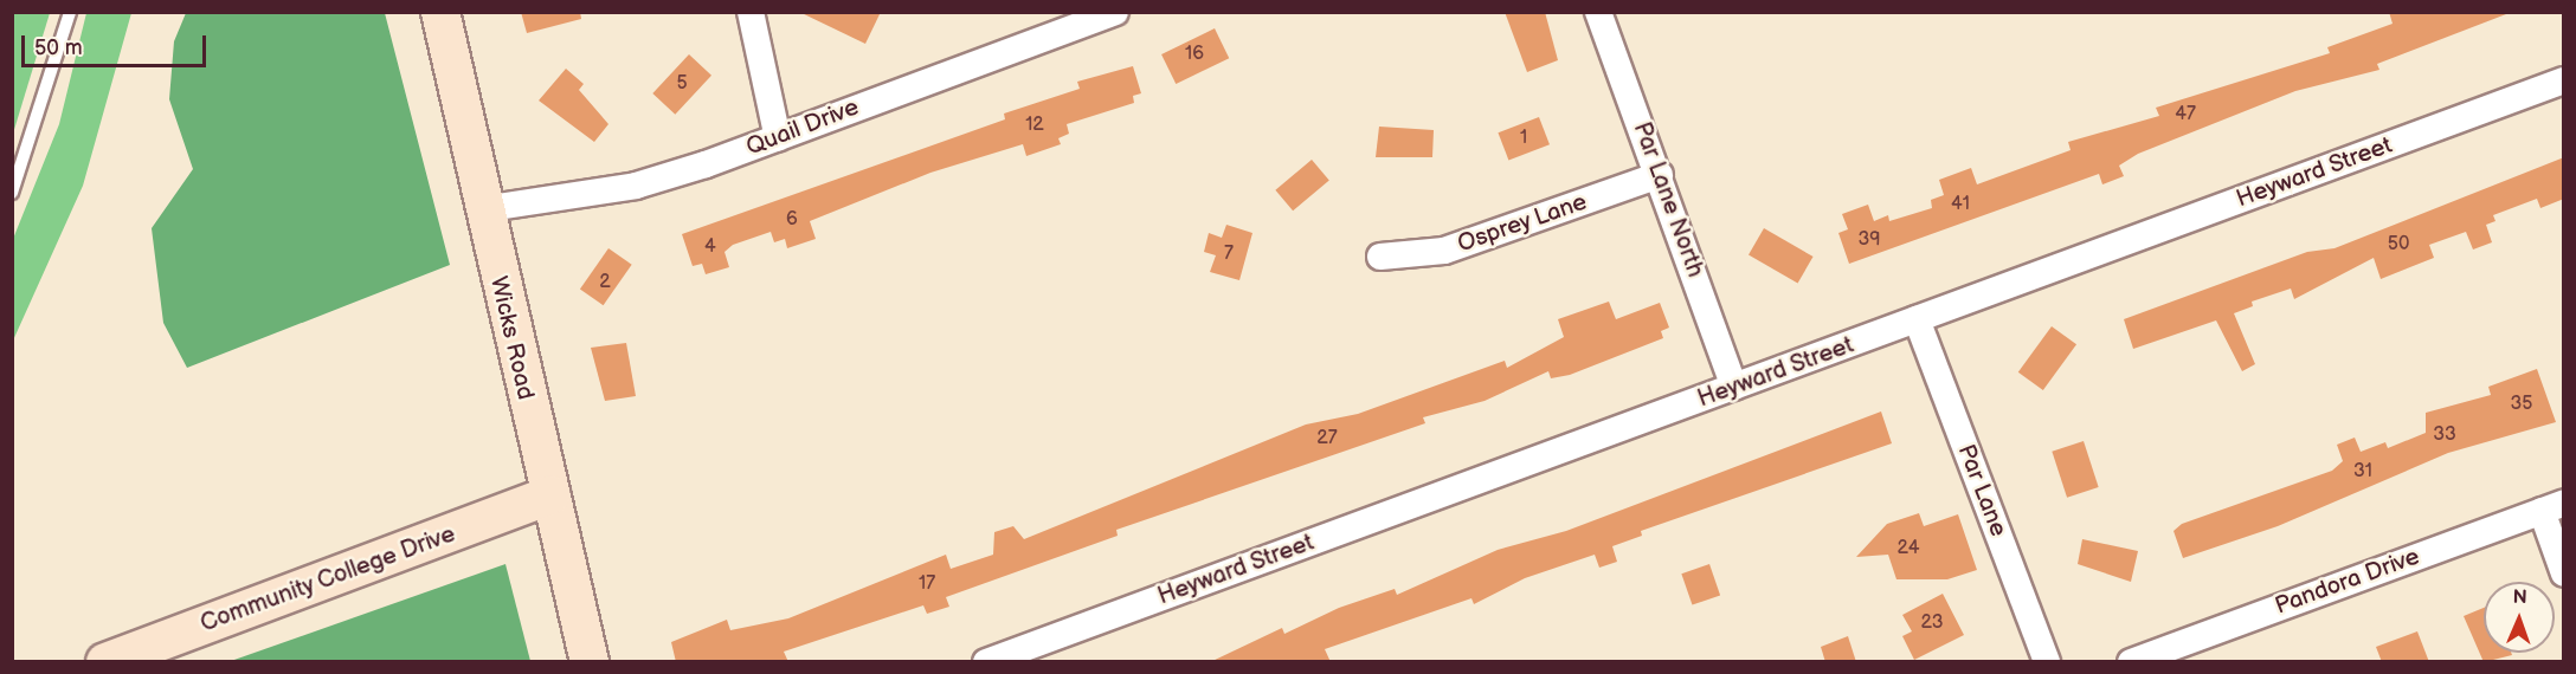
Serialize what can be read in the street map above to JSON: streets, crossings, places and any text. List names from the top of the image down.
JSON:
{
  "streets": {
    "main road": ["Wicks Road", "Community College Drive"],
    "street": [
      "Quail Drive",
      "Heyward Street",
      "Par Lane North",
      "Osprey Lane",
      "Par Lane",
      "Pandora Drive"
    ]
  },
  "crossings": [
    ["Quail Drive", "Wicks Road"],
    ["Heyward Street", "Par Lane North"],
    ["Heyward Street", "Par Lane"],
    ["Par Lane North", "Osprey Lane"],
    ["Wicks Road", "Community College Drive"]
  ],
  "house_numbers": [
    "16",
    "5",
    "47",
    "12",
    "1",
    "41",
    "6",
    "39",
    "50",
    "4",
    "7",
    "2",
    "35",
    "33",
    "27",
    "31",
    "24",
    "17",
    "23"
  ],
  "scale_bar": "50 m",
  "north": "top"
}
